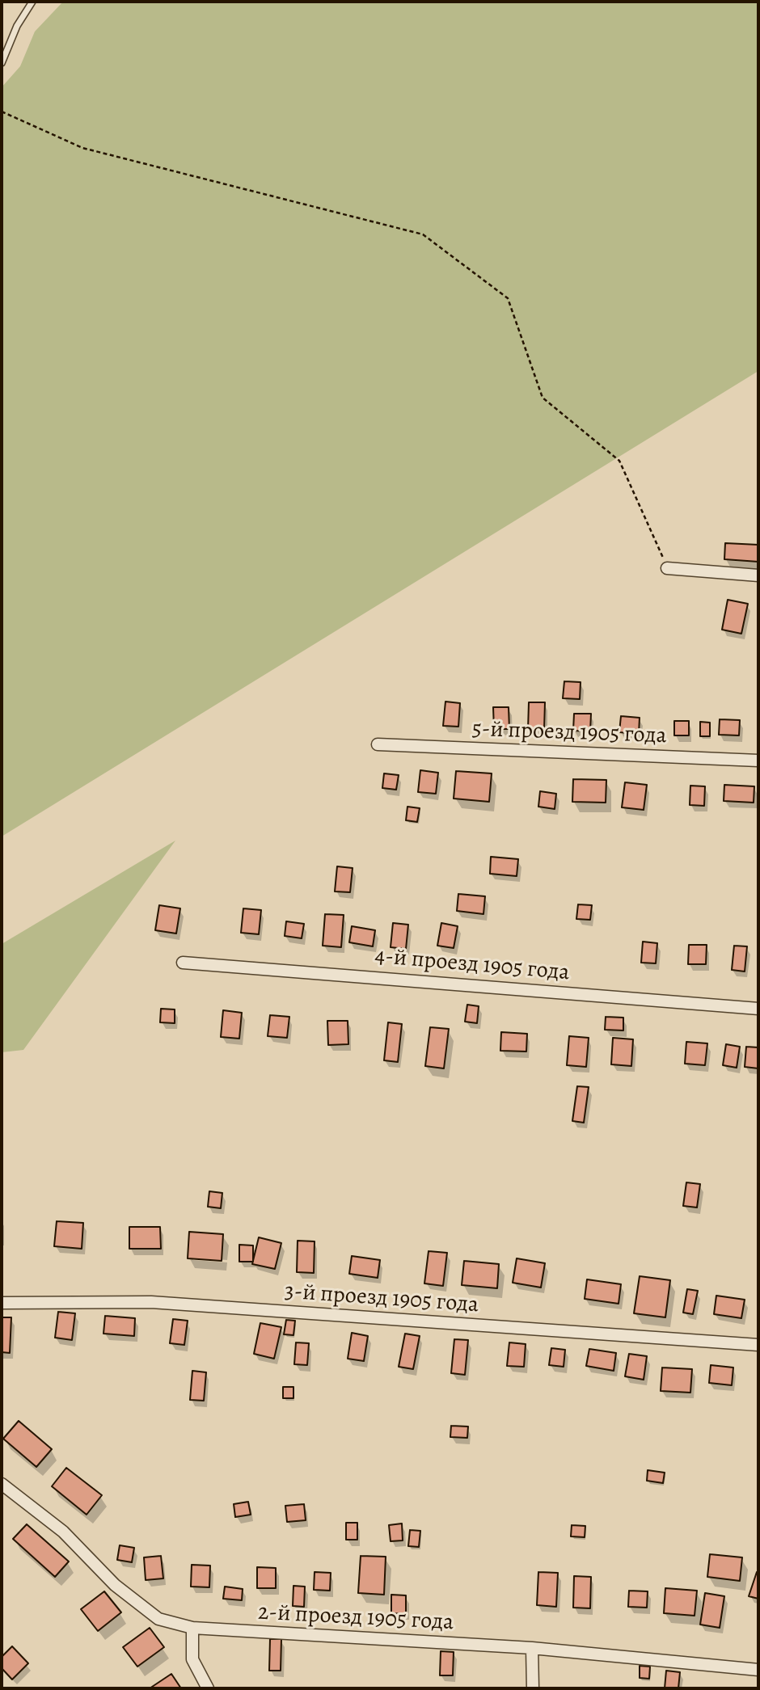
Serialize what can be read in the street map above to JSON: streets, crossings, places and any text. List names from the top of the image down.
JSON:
{
  "streets": {
    "street": [
      "5-й проезд 1905 года",
      "4-й проезд 1905 года",
      "3-й проезд 1905 года",
      "2-й проезд 1905 года"
    ]
  }
}
